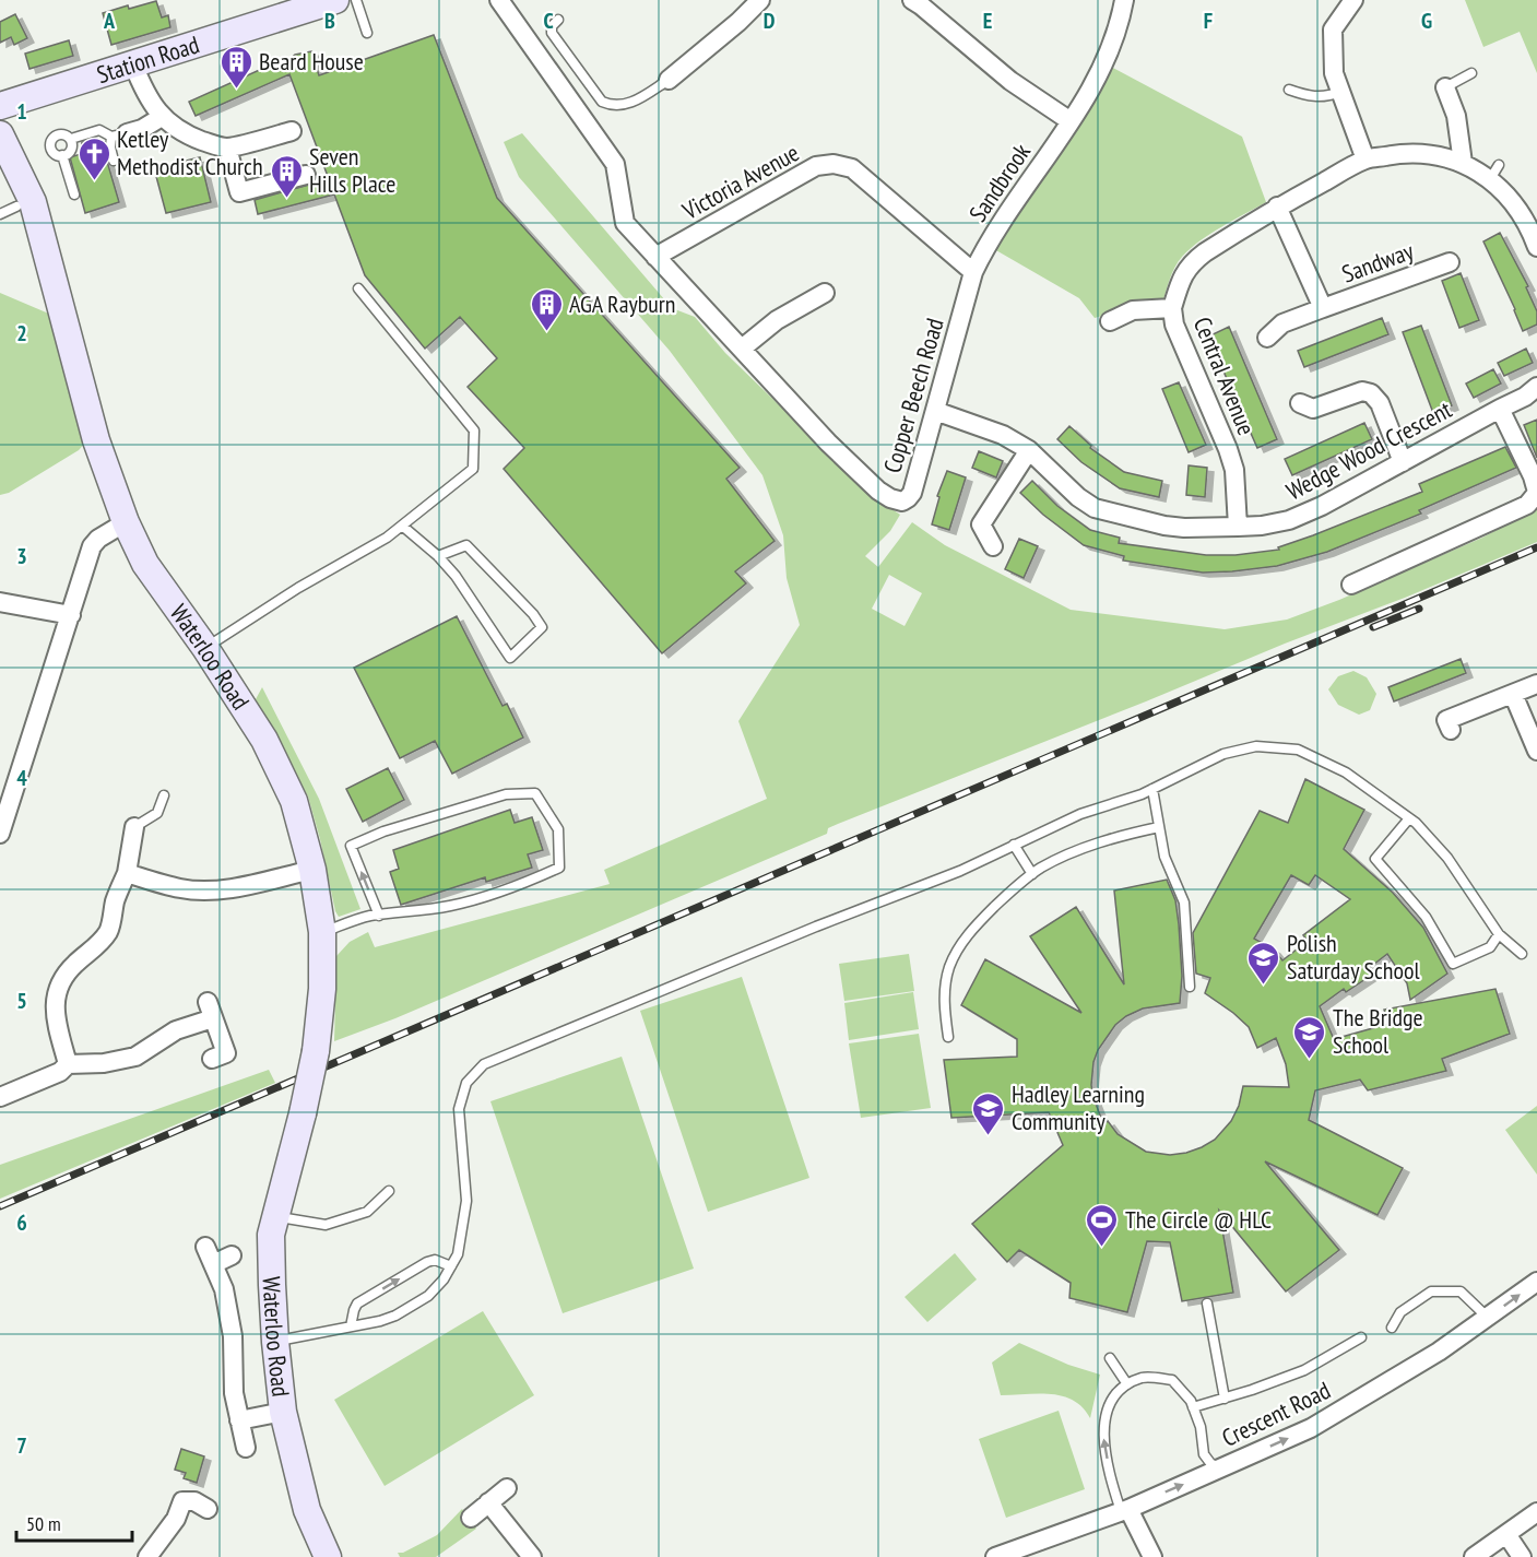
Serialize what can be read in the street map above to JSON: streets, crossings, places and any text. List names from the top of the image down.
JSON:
{
  "streets": {
    "street": [
      "Station Road",
      "Victoria Avenue",
      "Sandbrook",
      "Sandway",
      "Central Avenue",
      "Copper Beech Road",
      "Wedge Wood Crescent",
      "Waterloo Road",
      "Crescent Road"
    ]
  },
  "crossings": [
    ["Victoria Avenue", "Sandbrook"],
    ["Victoria Avenue", "Copper Beech Road"],
    ["Sandbrook", "Copper Beech Road"],
    ["Central Avenue", "Wedge Wood Crescent"],
    ["Copper Beech Road", "Wedge Wood Crescent"]
  ],
  "one_way": ["Crescent Road"],
  "places": {
    "building": ["Beard House", "Seven Hills Place", "AGA Rayburn"],
    "church": ["Ketley Methodist Church"],
    "school or university": ["Polish Saturday School", "The Bridge School", "Hadley Learning Community"],
    "sports": ["The Circle @ HLC"]
  },
  "scale_bar": "50 m",
  "grid": {
    "columns": [
      "A",
      "B",
      "C",
      "D",
      "E",
      "F",
      "G"
    ],
    "rows": [
      "1",
      "2",
      "3",
      "4",
      "5",
      "6",
      "7"
    ]
  }
}
